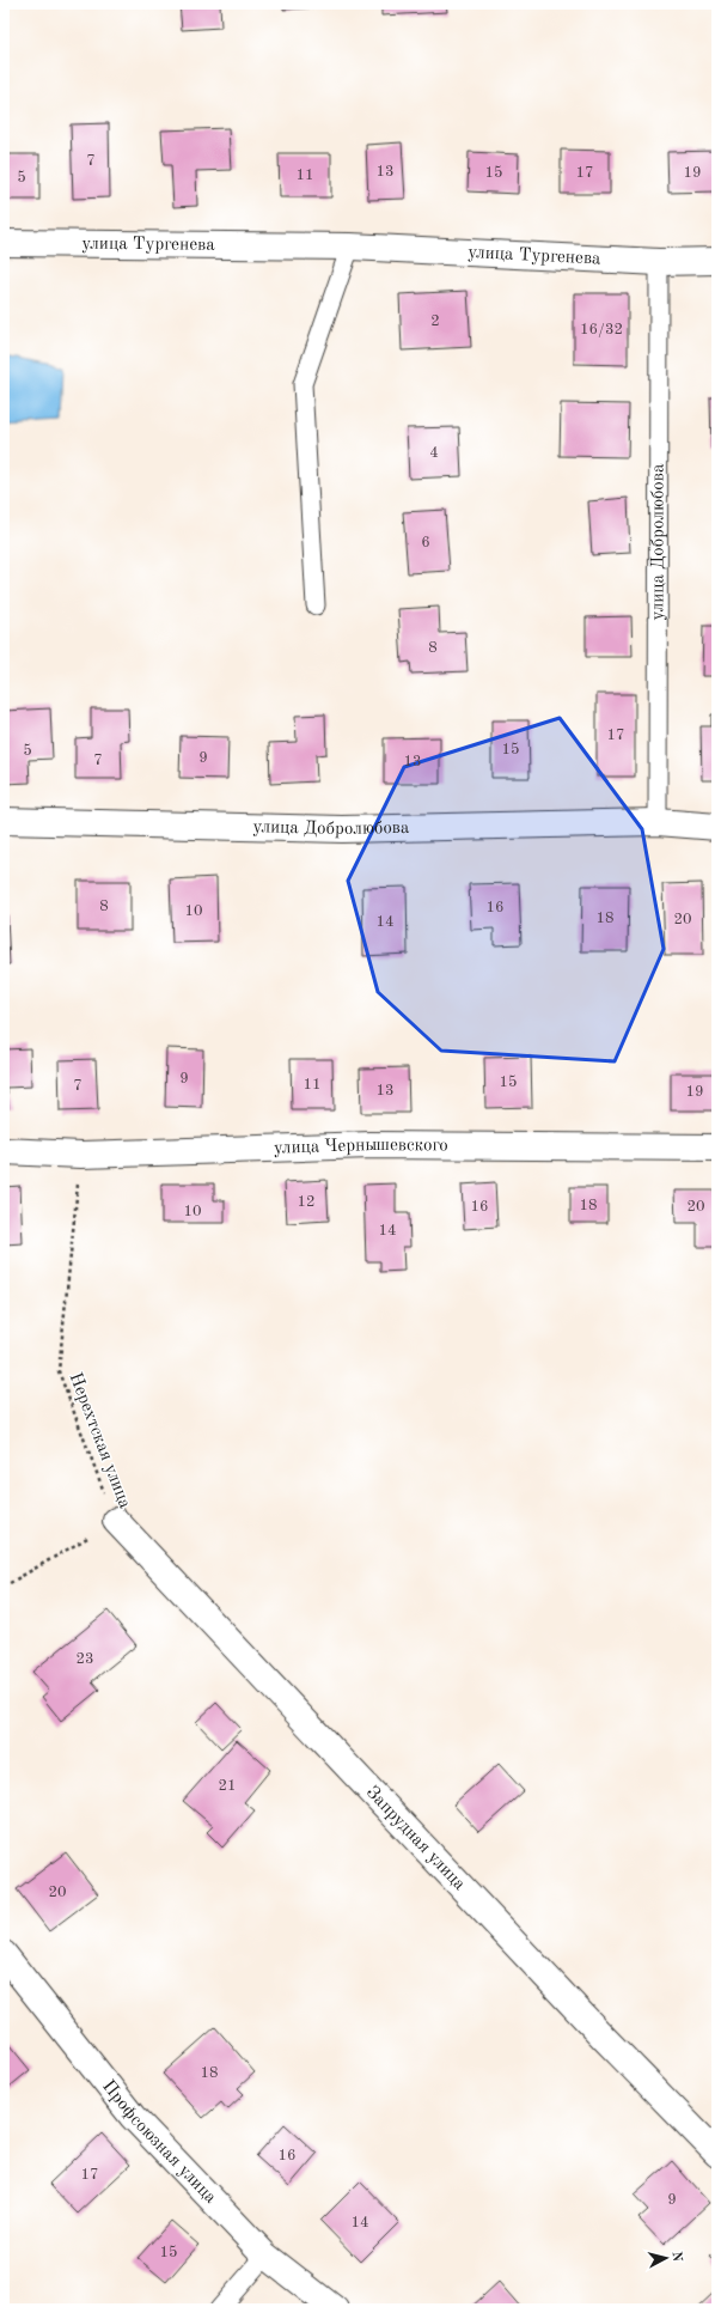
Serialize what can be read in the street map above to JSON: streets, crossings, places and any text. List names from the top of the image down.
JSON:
{
  "streets": {
    "street": [
      "улица Тургенева",
      "улица Добролюбова",
      "улица Чернышевского",
      "Запрудная улица",
      "Профсоюзная улица"
    ],
    "path": ["Нерехтская улица"]
  },
  "crossings": [
    ["улица Тургенева", "улица Добролюбова"],
    ["улица Чернышевского", "Нерехтская улица"],
    ["Нерехтская улица", "Запрудная улица"]
  ],
  "house_numbers": [
    "7",
    "13",
    "15",
    "17",
    "19",
    "11",
    "5",
    "2",
    "16/32",
    "4",
    "6",
    "8",
    "17",
    "15",
    "5",
    "9",
    "7",
    "13",
    "8",
    "16",
    "10",
    "18",
    "20",
    "14",
    "9",
    "15",
    "11",
    "7",
    "13",
    "19",
    "12",
    "18",
    "16",
    "20",
    "10",
    "14",
    "23",
    "21",
    "20",
    "18",
    "16",
    "17",
    "9",
    "14",
    "15"
  ],
  "north": "right"
}
